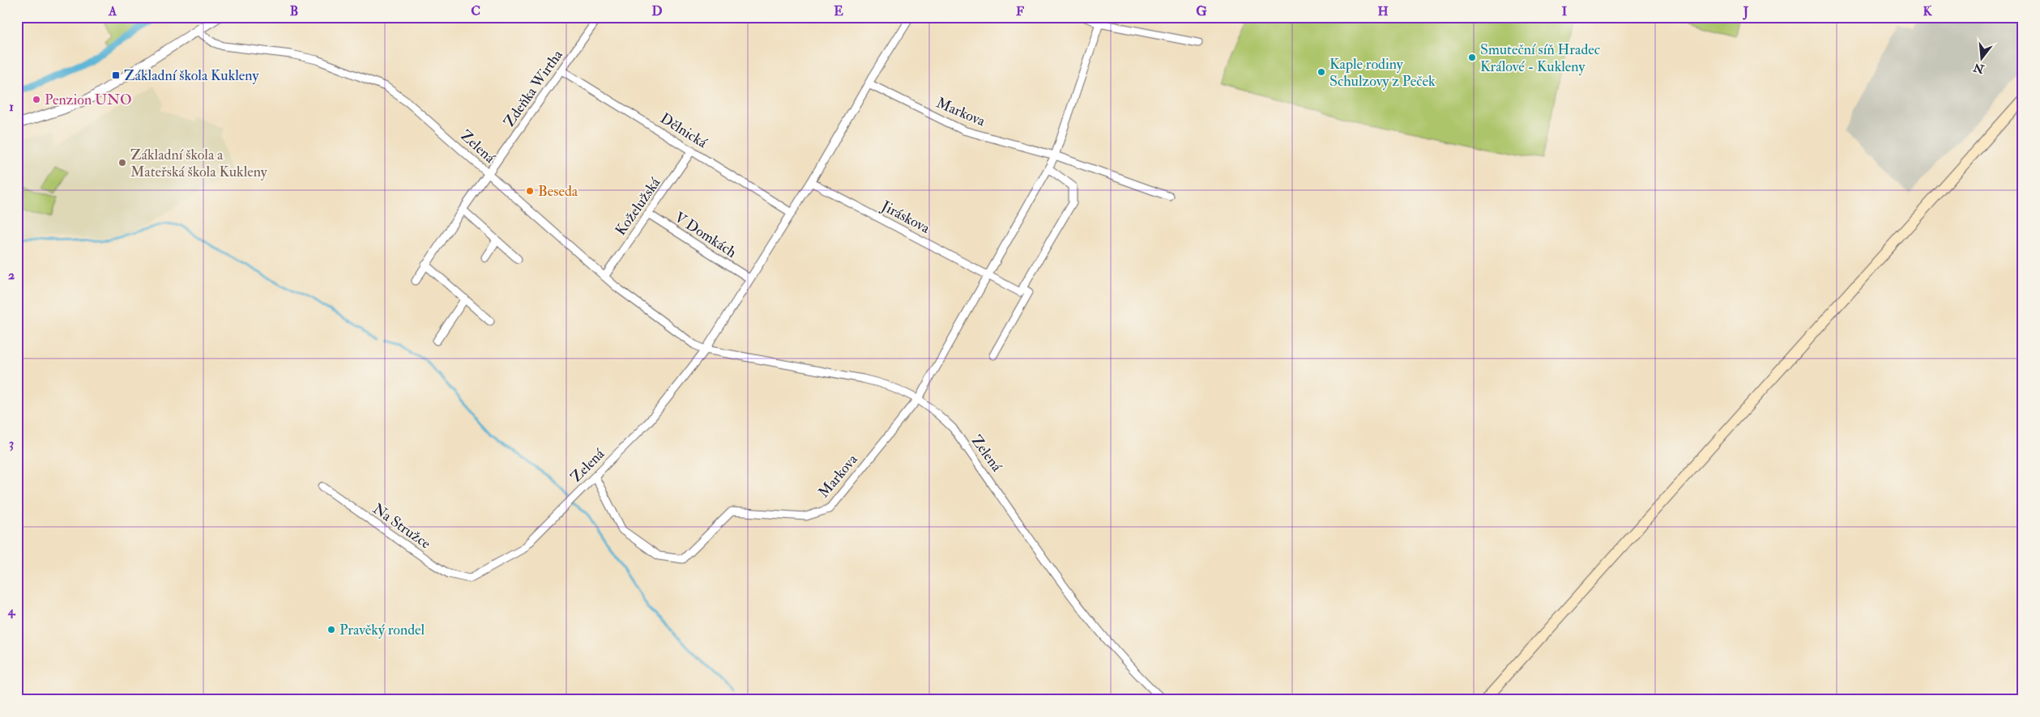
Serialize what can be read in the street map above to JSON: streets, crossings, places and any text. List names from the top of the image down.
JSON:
{
  "streets": {
    "street": [
      "Zdeňka Wirtha",
      "Markova",
      "Dělnická",
      "Zelená",
      "Koželužská",
      "Jiráskova",
      "V Domkách",
      "Na Stružce"
    ]
  },
  "crossings": [
    ["Zdeňka Wirtha", "Dělnická"],
    ["Zdeňka Wirtha", "Zelená"],
    ["Markova", "Zelená"],
    ["Markova", "Jiráskova"],
    ["Dělnická", "Koželužská"],
    ["Zelená", "Koželužská"],
    ["Zelená", "Na Stružce"],
    ["Koželužská", "V Domkách"]
  ],
  "places": {
    "other": [
      "Smuteční síň Hradec Králové - Kukleny",
      "Kaple rodiny Schulzovy z Peček",
      "Penzion UNO",
      "Základní škola a Mateřská škola Kukleny",
      "Beseda",
      "Pravěký rondel"
    ],
    "transit": ["Základní škola Kukleny"]
  },
  "north": "bottom",
  "grid": {
    "columns": [
      "A",
      "B",
      "C",
      "D",
      "E",
      "F",
      "G",
      "H",
      "I",
      "J",
      "K"
    ],
    "rows": [
      "1",
      "2",
      "3",
      "4"
    ]
  }
}
